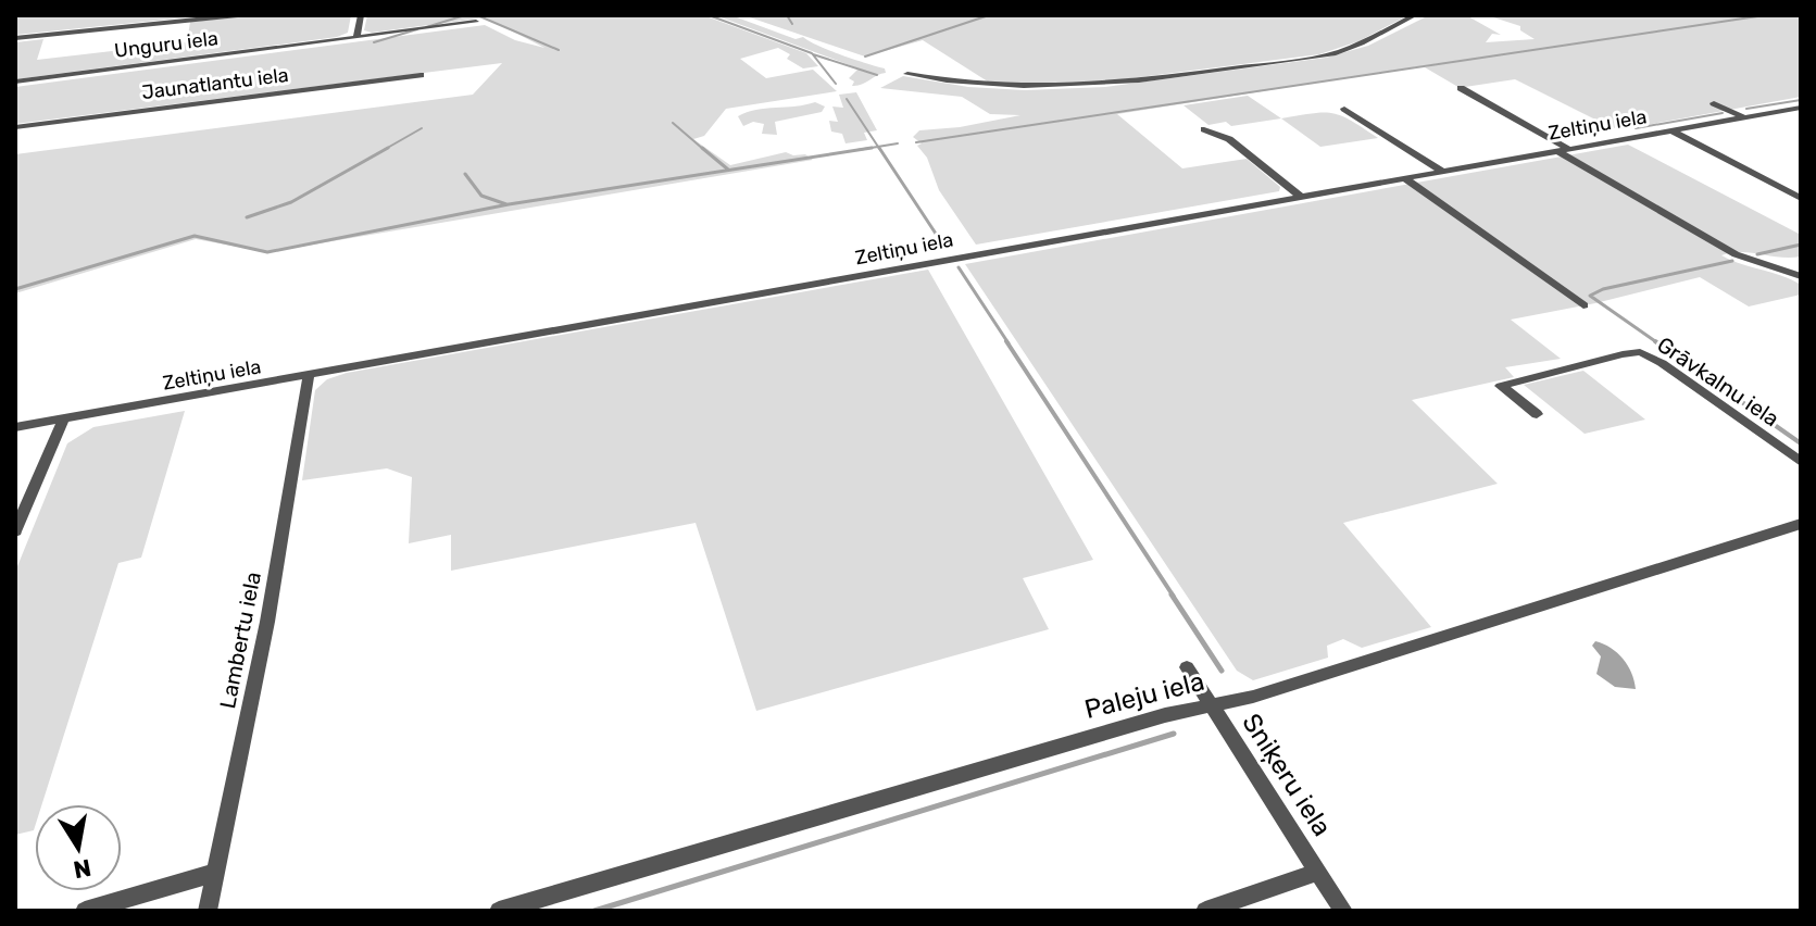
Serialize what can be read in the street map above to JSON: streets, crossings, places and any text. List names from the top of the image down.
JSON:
{
  "streets": {
    "street": [
      "Unguru iela",
      "Jaunatlantu iela",
      "Zeltiņu iela",
      "Grāvkalnu iela",
      "Lambertu iela",
      "Paleju iela",
      "Sniķeru iela"
    ]
  },
  "crossings": [
    ["Zeltiņu iela", "Lambertu iela"],
    ["Paleju iela", "Sniķeru iela"]
  ],
  "north": "bottom"
}
